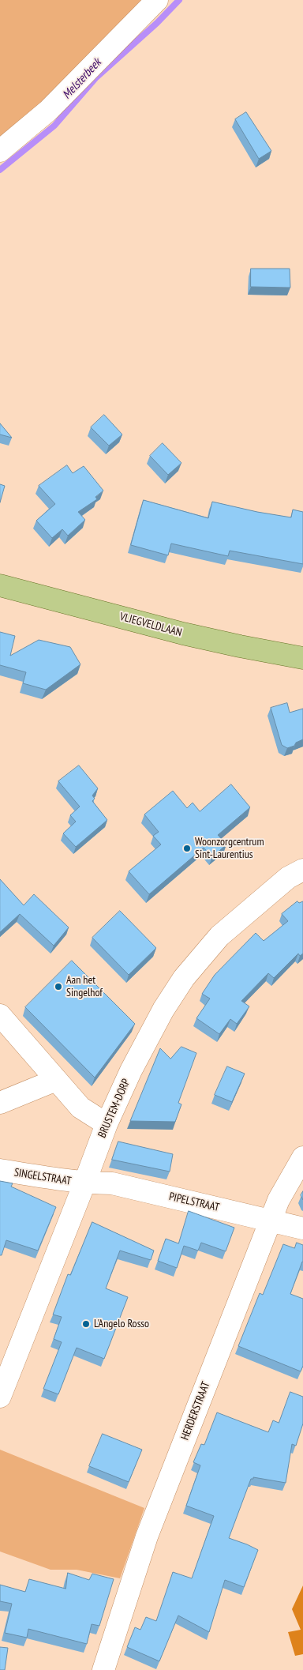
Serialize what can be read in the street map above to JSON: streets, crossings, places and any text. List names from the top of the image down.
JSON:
{
  "streets": {
    "main road": ["VLIEGVELDLAAN"],
    "street": [
      "BRUSTEM-DORP",
      "SINGELSTRAAT",
      "PIPELSTRAAT",
      "HERDERSTRAAT"
    ]
  },
  "crossings": [
    ["BRUSTEM-DORP", "SINGELSTRAAT"],
    ["BRUSTEM-DORP", "PIPELSTRAAT"],
    ["SINGELSTRAAT", "PIPELSTRAAT"],
    ["PIPELSTRAAT", "HERDERSTRAAT"]
  ],
  "water": ["Melsterbeek"],
  "places": ["Woonzorgcentrum Sint-Laurentius", "Aan het Singelhof", "L'Angelo Rosso"]
}
